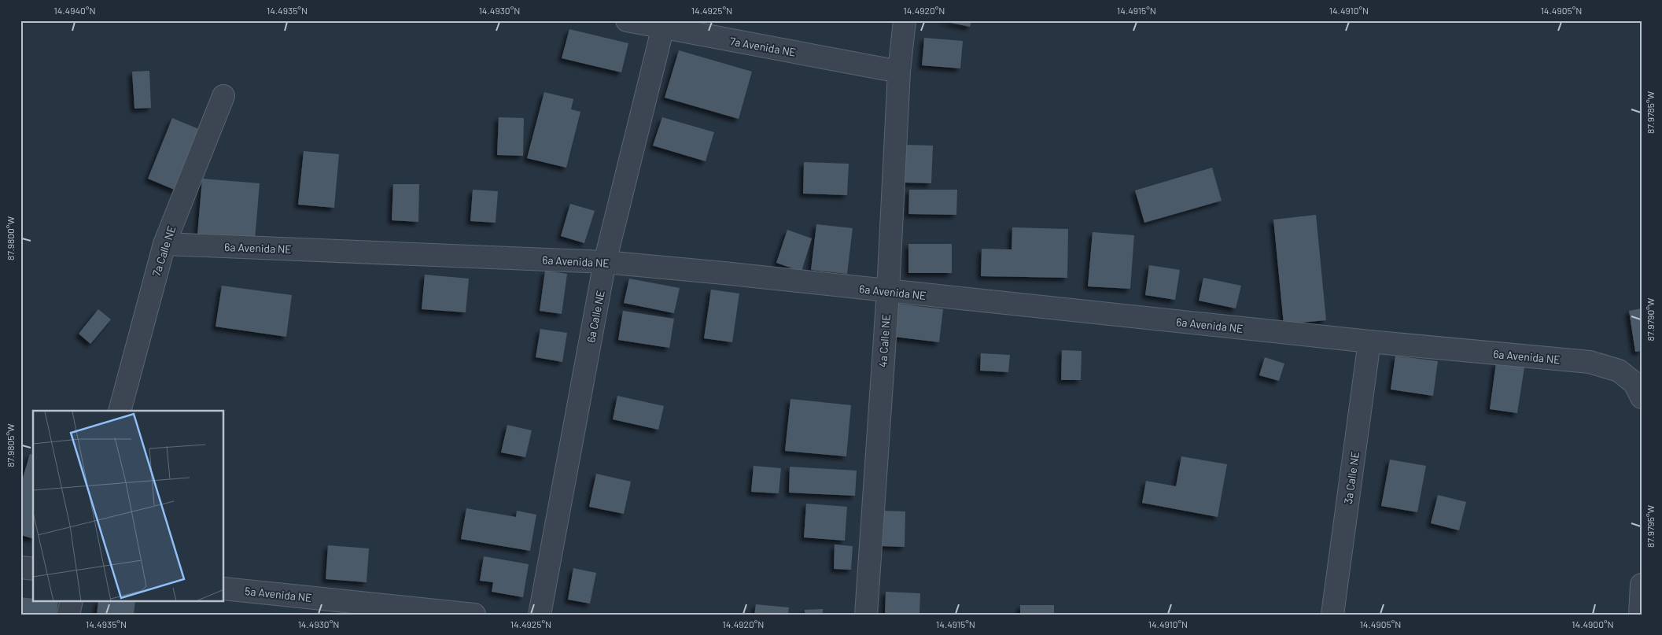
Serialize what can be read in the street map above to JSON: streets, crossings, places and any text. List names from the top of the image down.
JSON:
{
  "streets": {
    "street": [
      "7a Avenida NE",
      "6a Avenida NE",
      "7a Calle NE",
      "6a Calle NE",
      "4a Calle NE",
      "3a Calle NE",
      "5a Avenida NE"
    ]
  },
  "crossings": [
    ["7a Avenida NE", "6a Calle NE"],
    ["7a Avenida NE", "4a Calle NE"],
    ["6a Avenida NE", "7a Calle NE"],
    ["6a Avenida NE", "6a Calle NE"],
    ["6a Avenida NE", "4a Calle NE"],
    ["6a Avenida NE", "3a Calle NE"]
  ],
  "coordinates": [
    "14.4940°N",
    "14.4935°N",
    "14.4930°N",
    "14.4925°N",
    "14.4920°N",
    "14.4915°N",
    "14.4910°N",
    "14.4905°N",
    "87.9785°W",
    "87.9800°W",
    "87.9790°W",
    "87.9805°W",
    "87.9795°W",
    "14.4900°N"
  ]
}
